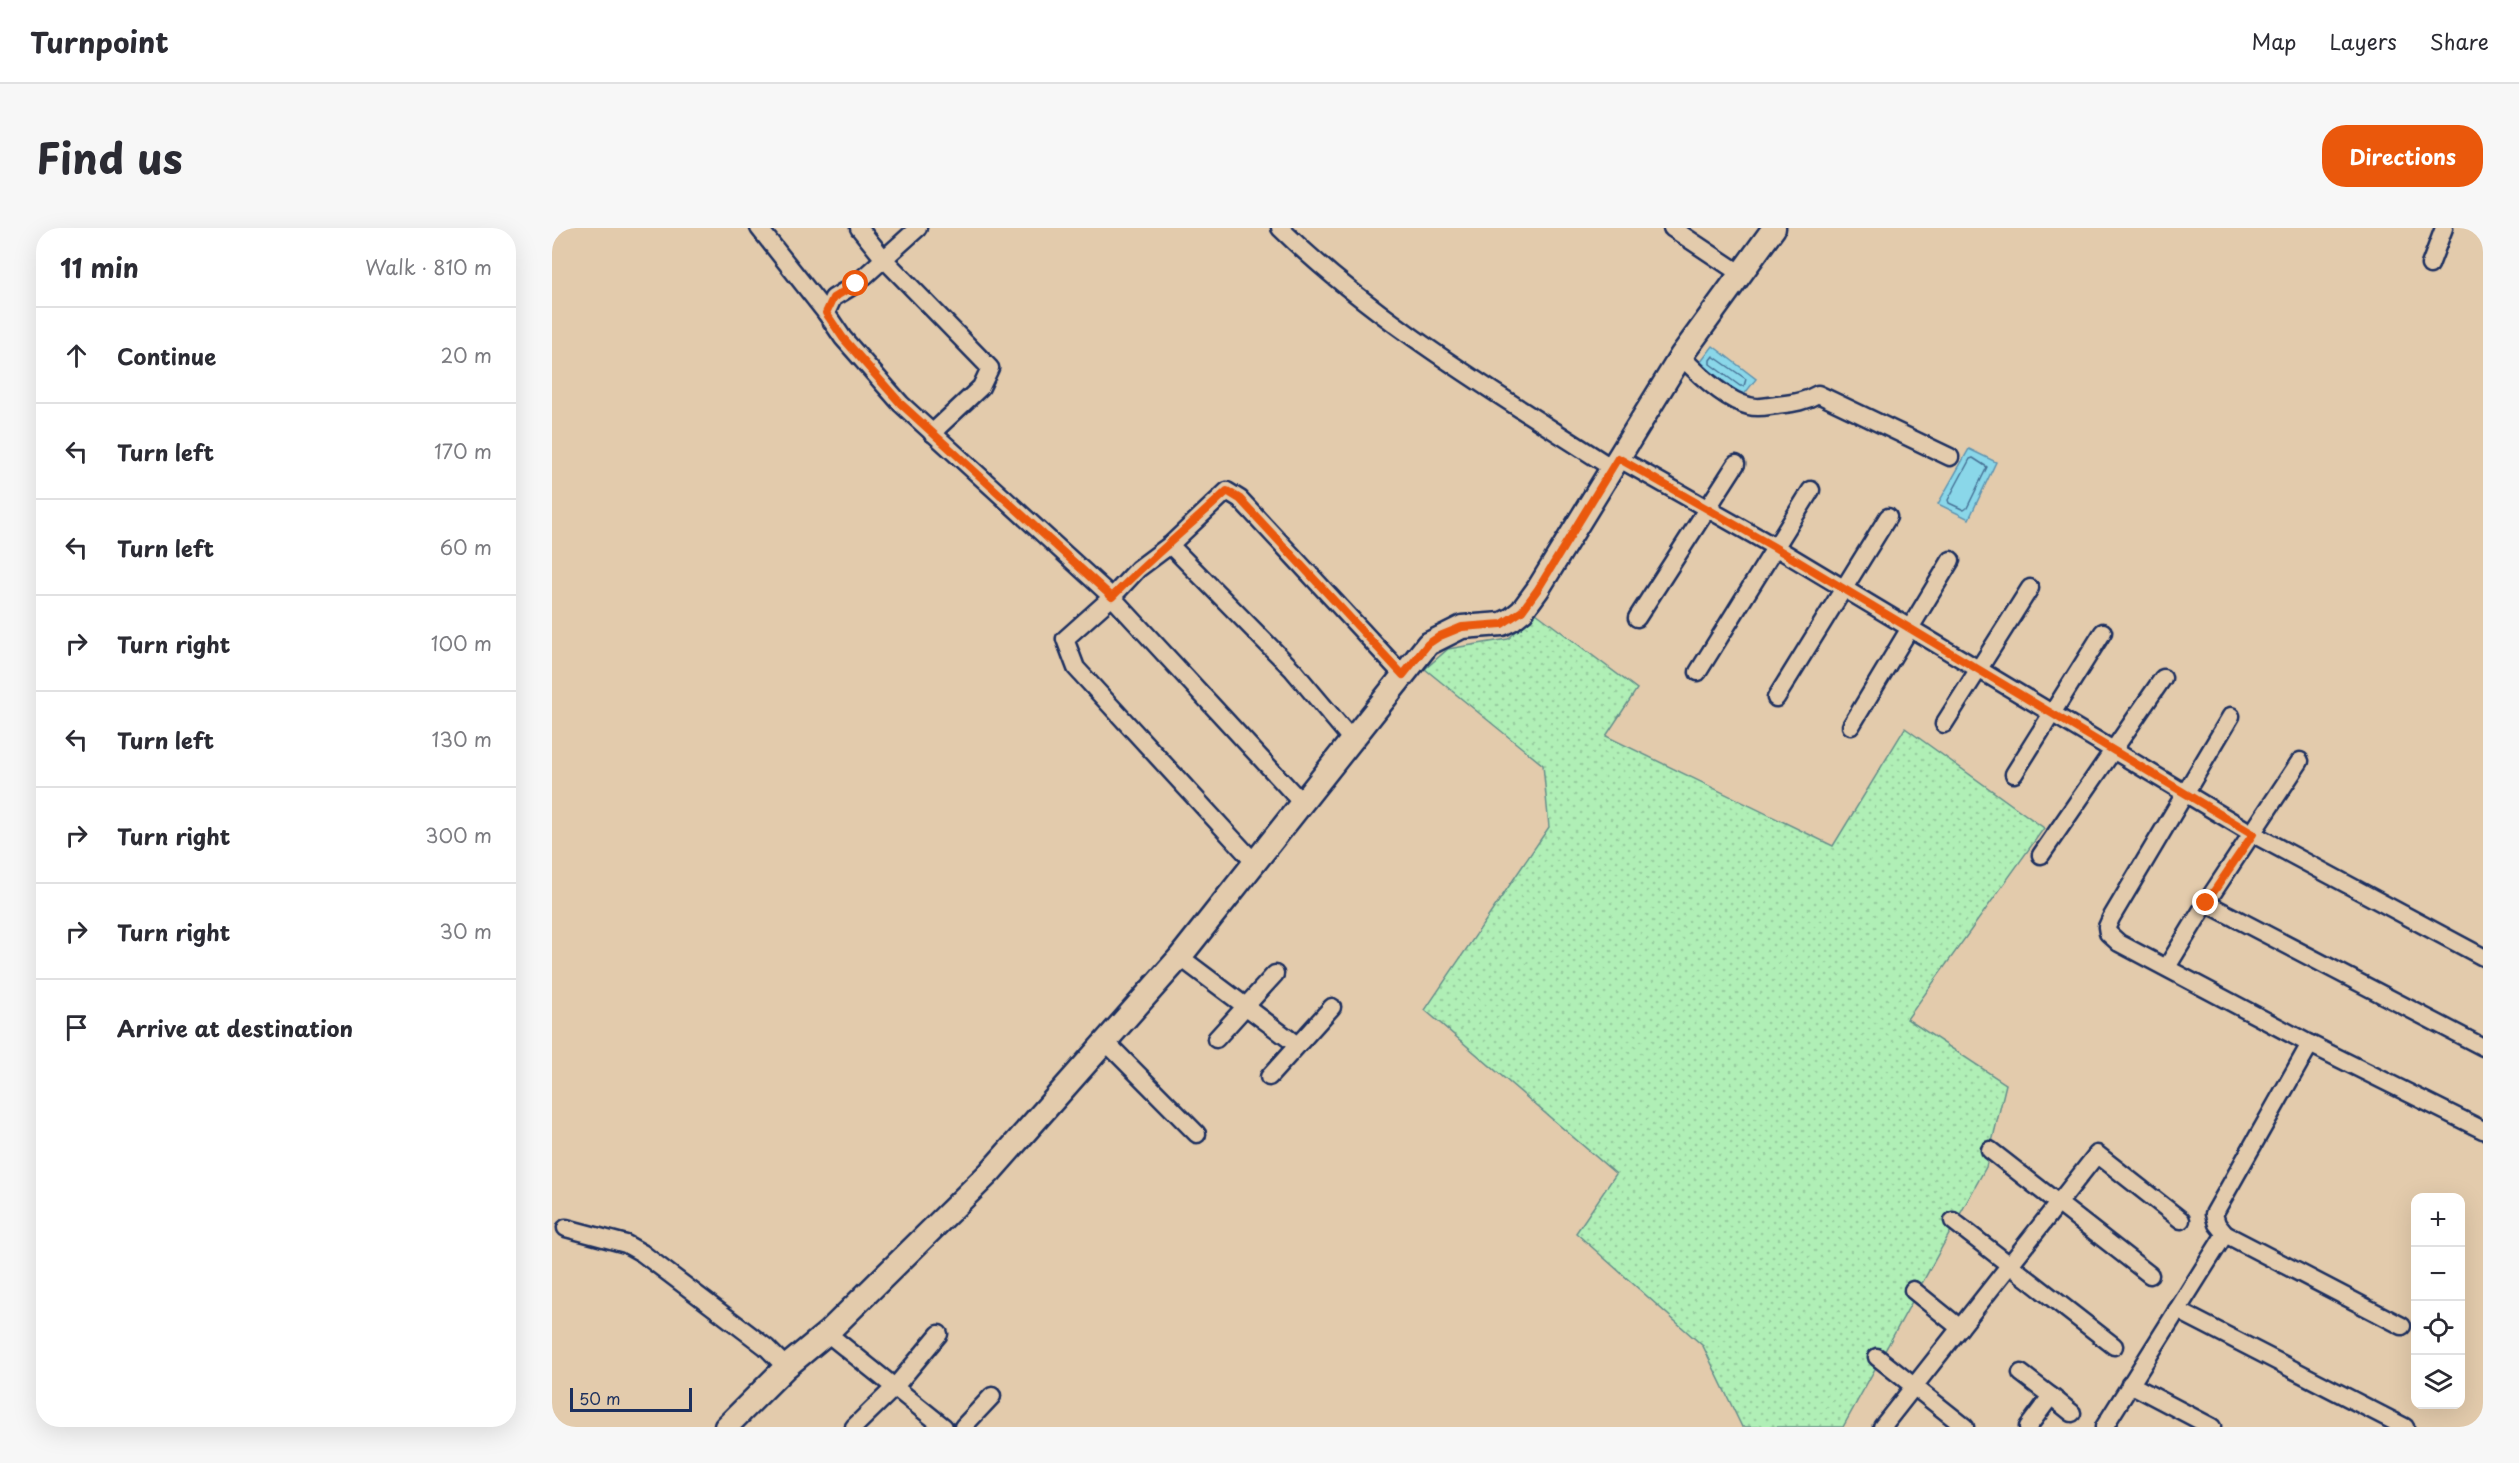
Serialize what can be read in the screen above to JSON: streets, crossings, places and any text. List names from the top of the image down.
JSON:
{
  "scale_bar": "50 m",
  "page": {
    "header": "Turnpoint",
    "nav": ["Map", "Layers", "Share"],
    "title": "Find us",
    "buttons": "Directions",
    "heading": ["11 min", "Walk · 810 m"],
    "list": [
      ["Continue", "20 m"],
      ["Turn left", "170 m"],
      ["Turn left", "60 m"],
      ["Turn right", "100 m"],
      ["Turn left", "130 m"],
      ["Turn right", "300 m"],
      ["Turn right", "30 m"],
      "Arrive at destination"
    ],
    "map_buttons": ["+", "−"],
    "scale": "50 m"
  }
}
